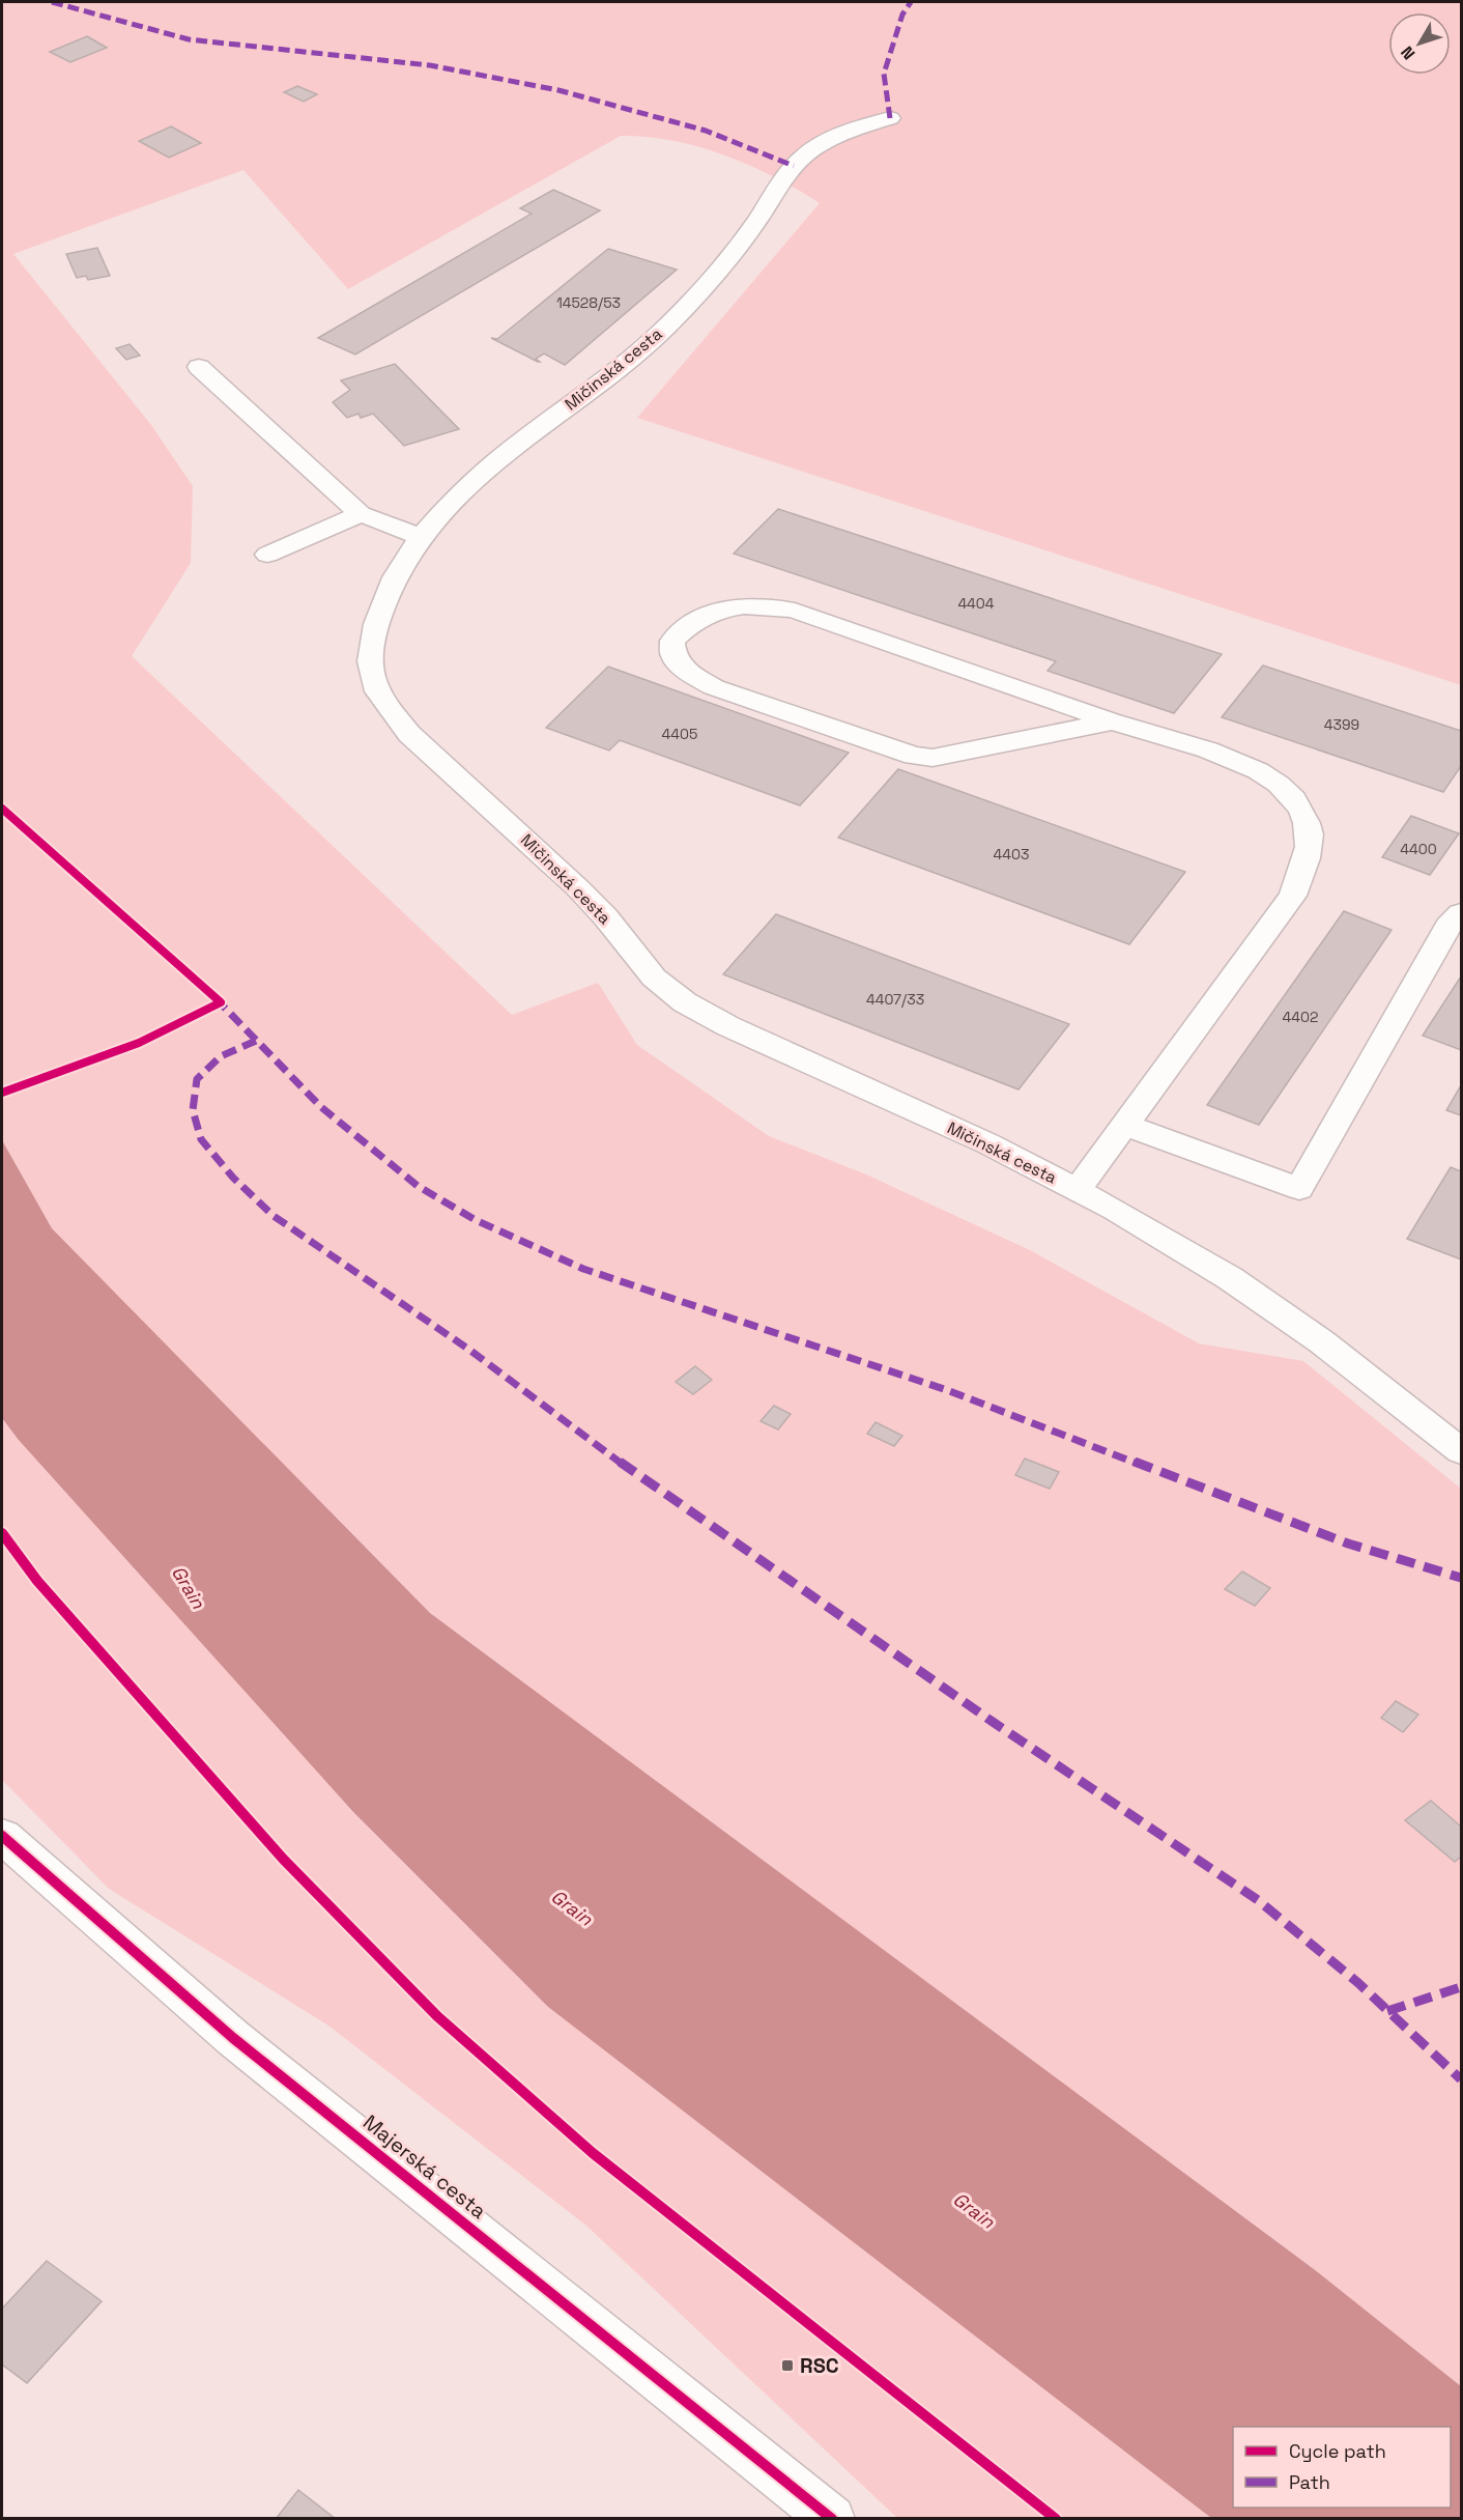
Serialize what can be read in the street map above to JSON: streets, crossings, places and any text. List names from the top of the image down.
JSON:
{
  "streets": {
    "street": ["Majerská cesta"],
    "lane": ["Mičinská cesta"]
  },
  "water": ["Grain"],
  "places": {
    "transit": ["RSC"]
  },
  "house_numbers": [
    "14528/53",
    "4404",
    "4399",
    "4405",
    "4400",
    "4403",
    "4407/33",
    "4402"
  ],
  "legend": ["Cycle path", "Path"],
  "north": "bottom left"
}
